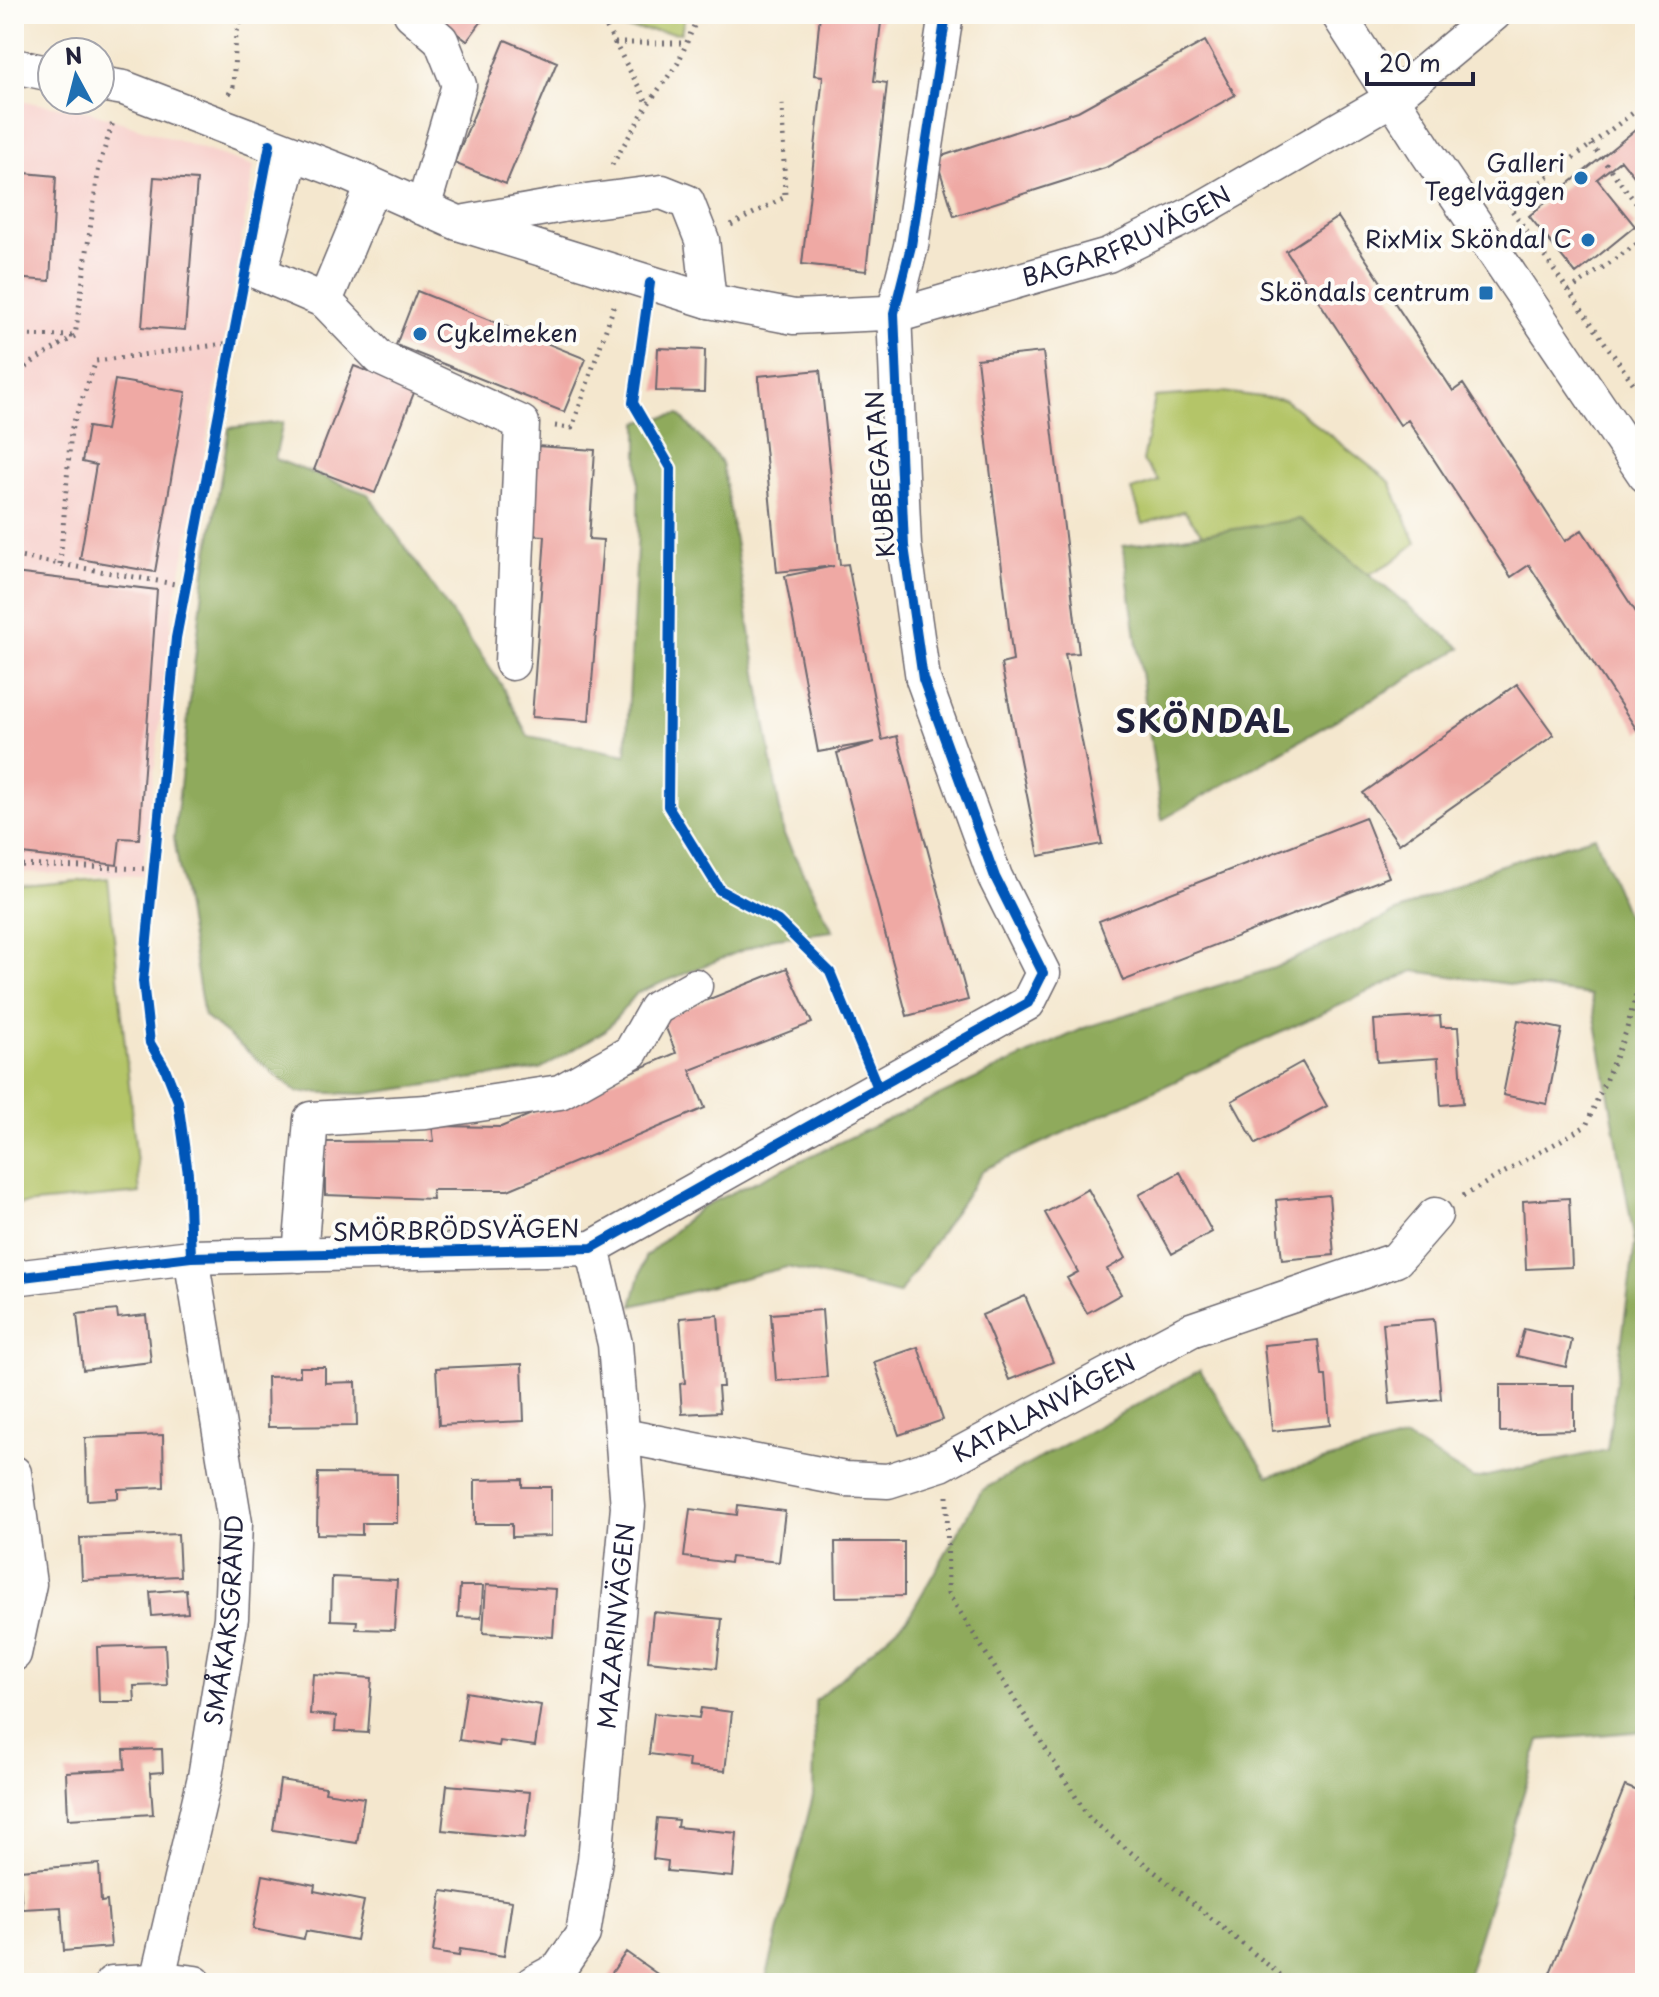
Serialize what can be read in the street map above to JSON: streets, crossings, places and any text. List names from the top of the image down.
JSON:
{
  "streets": {
    "street": [
      "BAGARFRUVÄGEN",
      "KUBBEGATAN",
      "SMÖRBRÖDSVÄGEN",
      "KATALANVÄGEN",
      "SMÅKAKSGRÄND",
      "MAZARINVÄGEN"
    ]
  },
  "crossings": [
    ["BAGARFRUVÄGEN", "KUBBEGATAN"],
    ["KUBBEGATAN", "SMÖRBRÖDSVÄGEN"],
    ["SMÖRBRÖDSVÄGEN", "SMÅKAKSGRÄND"],
    ["SMÖRBRÖDSVÄGEN", "MAZARINVÄGEN"],
    ["KATALANVÄGEN", "MAZARINVÄGEN"]
  ],
  "districts": ["SKÖNDAL"],
  "places": {
    "other": ["Galleri Tegelväggen", "RixMix Sköndal C", "Cykelmeken"],
    "transit": ["Sköndals centrum"]
  },
  "scale_bar": "20 m",
  "north": "top"
}
